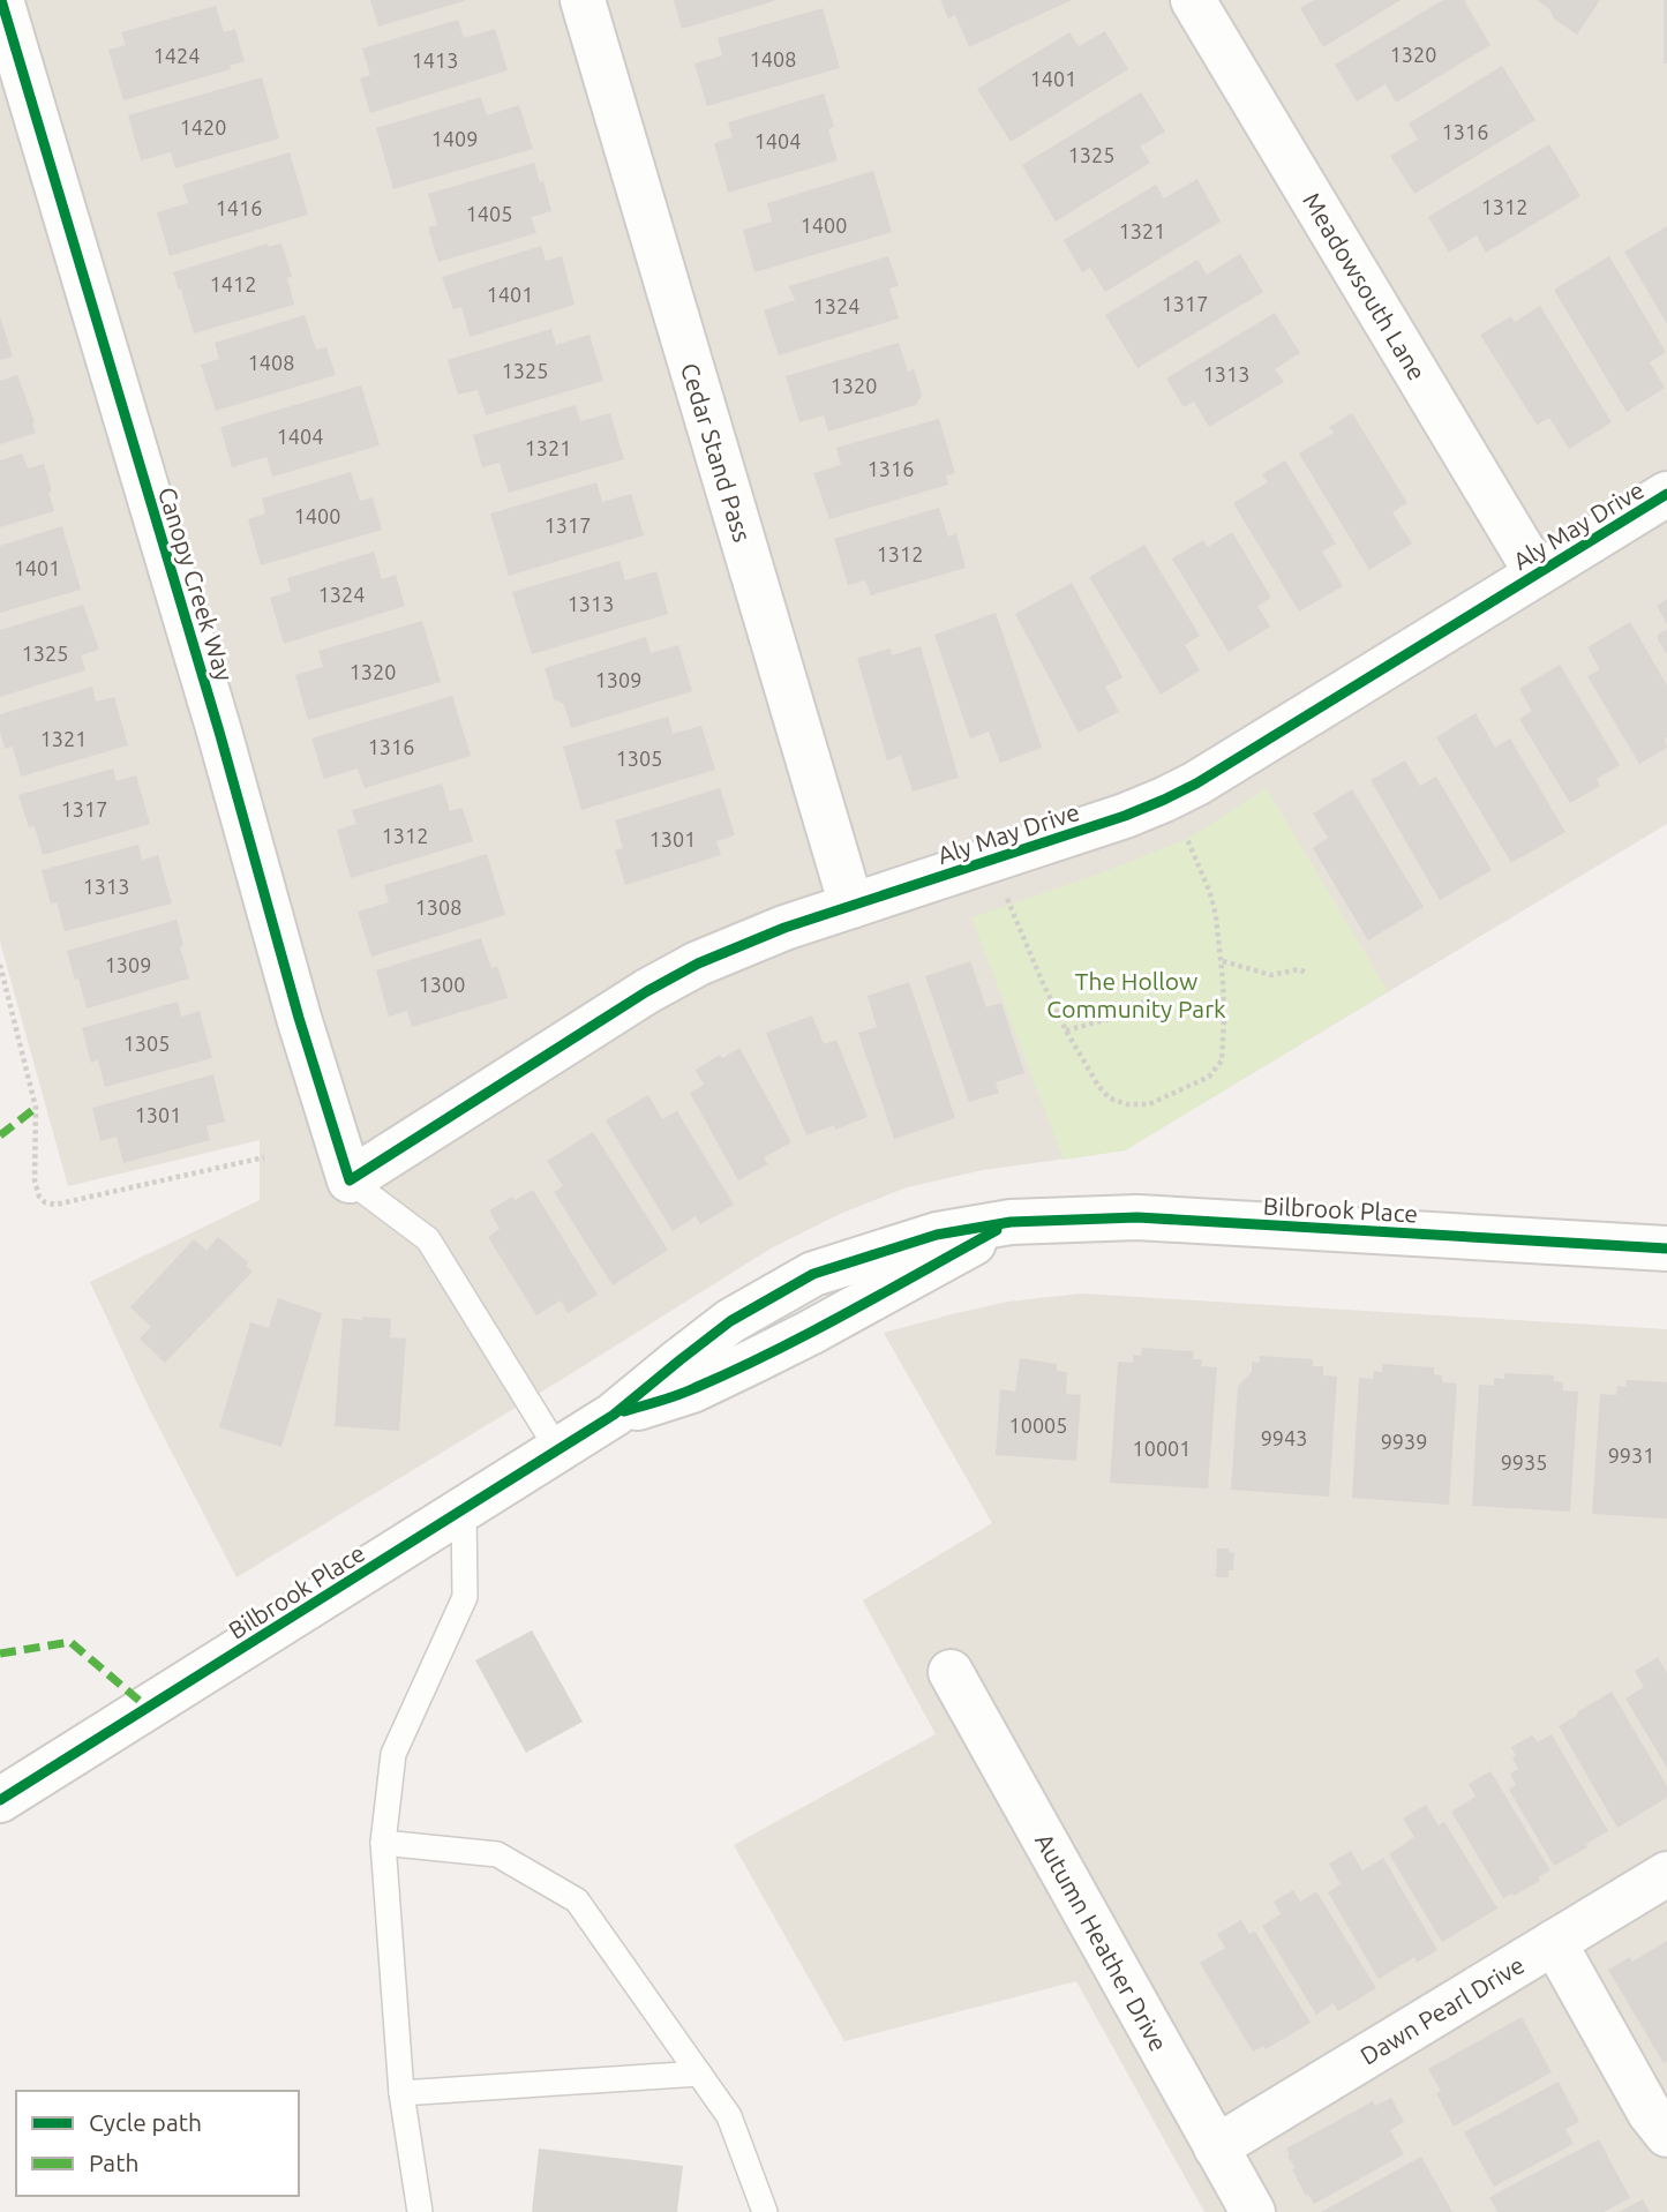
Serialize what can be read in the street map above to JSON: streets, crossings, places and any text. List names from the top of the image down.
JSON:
{
  "streets": {
    "street": [
      "Meadowsouth Lane",
      "Cedar Stand Pass",
      "Aly May Drive",
      "Canopy Creek Way",
      "Bilbrook Place",
      "Autumn Heather Drive",
      "Dawn Pearl Drive"
    ]
  },
  "crossings": [
    ["Meadowsouth Lane", "Aly May Drive"],
    ["Cedar Stand Pass", "Aly May Drive"],
    ["Aly May Drive", "Canopy Creek Way"],
    ["Autumn Heather Drive", "Dawn Pearl Drive"]
  ],
  "parks": ["The Hollow Community Park"],
  "house_numbers": [
    "1320",
    "1424",
    "1408",
    "1413",
    "1401",
    "1420",
    "1316",
    "1409",
    "1404",
    "1325",
    "1312",
    "1416",
    "1405",
    "1400",
    "1321",
    "1412",
    "1401",
    "1317",
    "1324",
    "1408",
    "1325",
    "1313",
    "1320",
    "1404",
    "1321",
    "1316",
    "1400",
    "1317",
    "1312",
    "1401",
    "1324",
    "1313",
    "1325",
    "1320",
    "1309",
    "1321",
    "1316",
    "1305",
    "1317",
    "1312",
    "1301",
    "1313",
    "1308",
    "1309",
    "1300",
    "1305",
    "1301",
    "10005",
    "9943",
    "9939",
    "10001",
    "9931",
    "9935"
  ],
  "legend": ["Cycle path", "Path"]
}
